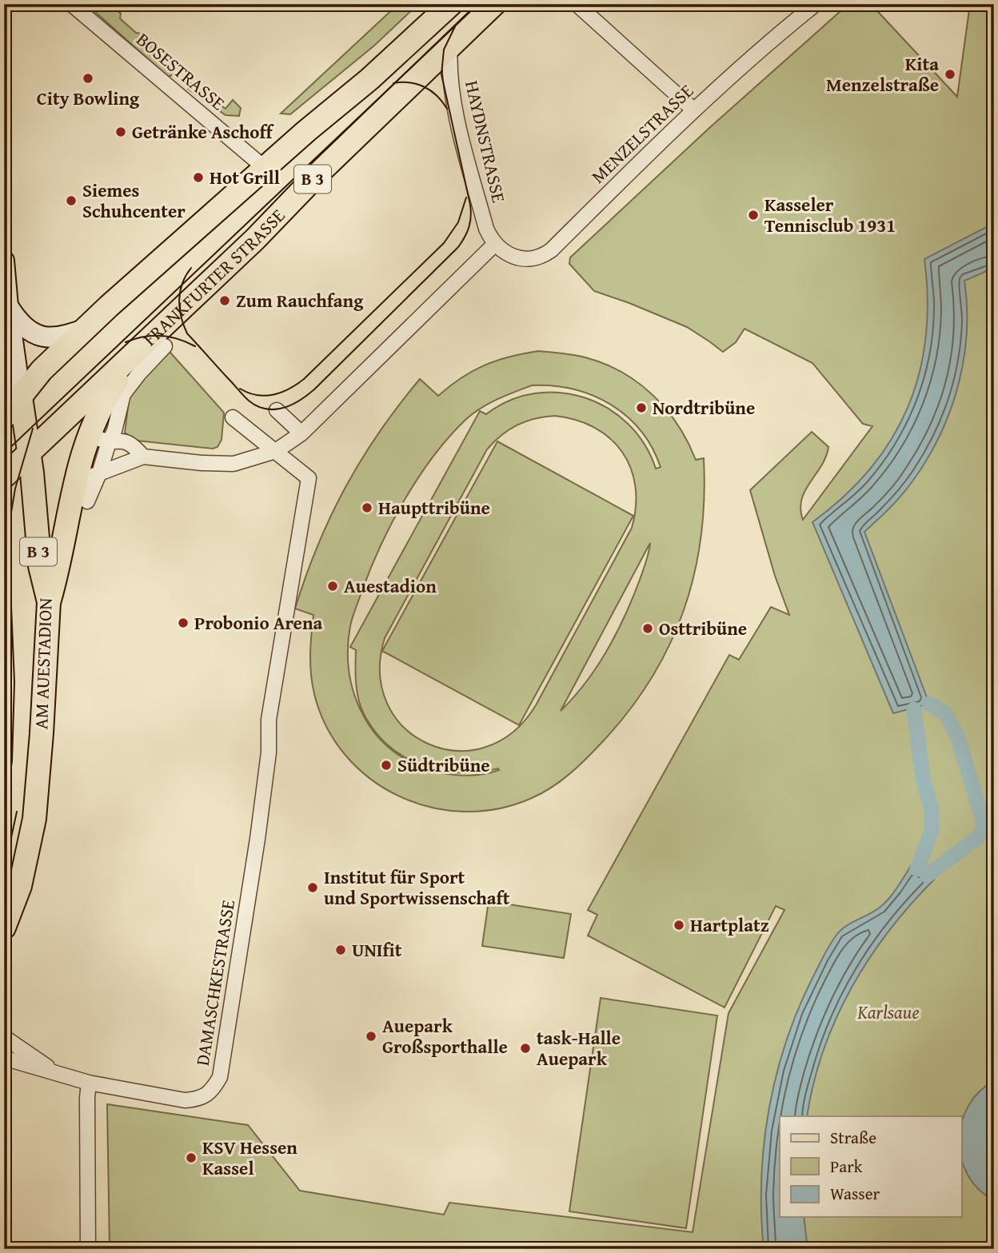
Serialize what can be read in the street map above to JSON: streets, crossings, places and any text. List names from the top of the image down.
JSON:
{
  "streets": {
    "main road": ["B 3", "FRANKFURTER STRASSE", "AM AUESTADION"],
    "street": [
      "BOSESTRASSE",
      "MENZELSTRASSE",
      "HAYDNSTRASSE",
      "DAMASCHKESTRASSE"
    ]
  },
  "crossings": [
    ["BOSESTRASSE", "B 3"],
    ["MENZELSTRASSE", "HAYDNSTRASSE"],
    ["HAYDNSTRASSE", "FRANKFURTER STRASSE"],
    ["B 3", "AM AUESTADION"],
    ["FRANKFURTER STRASSE", "AM AUESTADION"]
  ],
  "parks": ["Karlsaue"],
  "places": [
    "Kita Menzelstraße",
    "City Bowling",
    "Getränke Aschoff",
    "Hot Grill",
    "Siemes Schuhcenter",
    "Kasseler Tennisclub 1931",
    "Zum Rauchfang",
    "Nordtribüne",
    "Haupttribüne",
    "Auestadion",
    "Probonio Arena",
    "Osttribüne",
    "Südtribüne",
    "Institut für Sport und Sportwissenschaft",
    "Hartplatz",
    "UNIfit",
    "Auepark Großsporthalle",
    "task-Halle Auepark",
    "KSV Hessen Kassel"
  ],
  "legend": ["Straße", "Park", "Wasser"]
}
